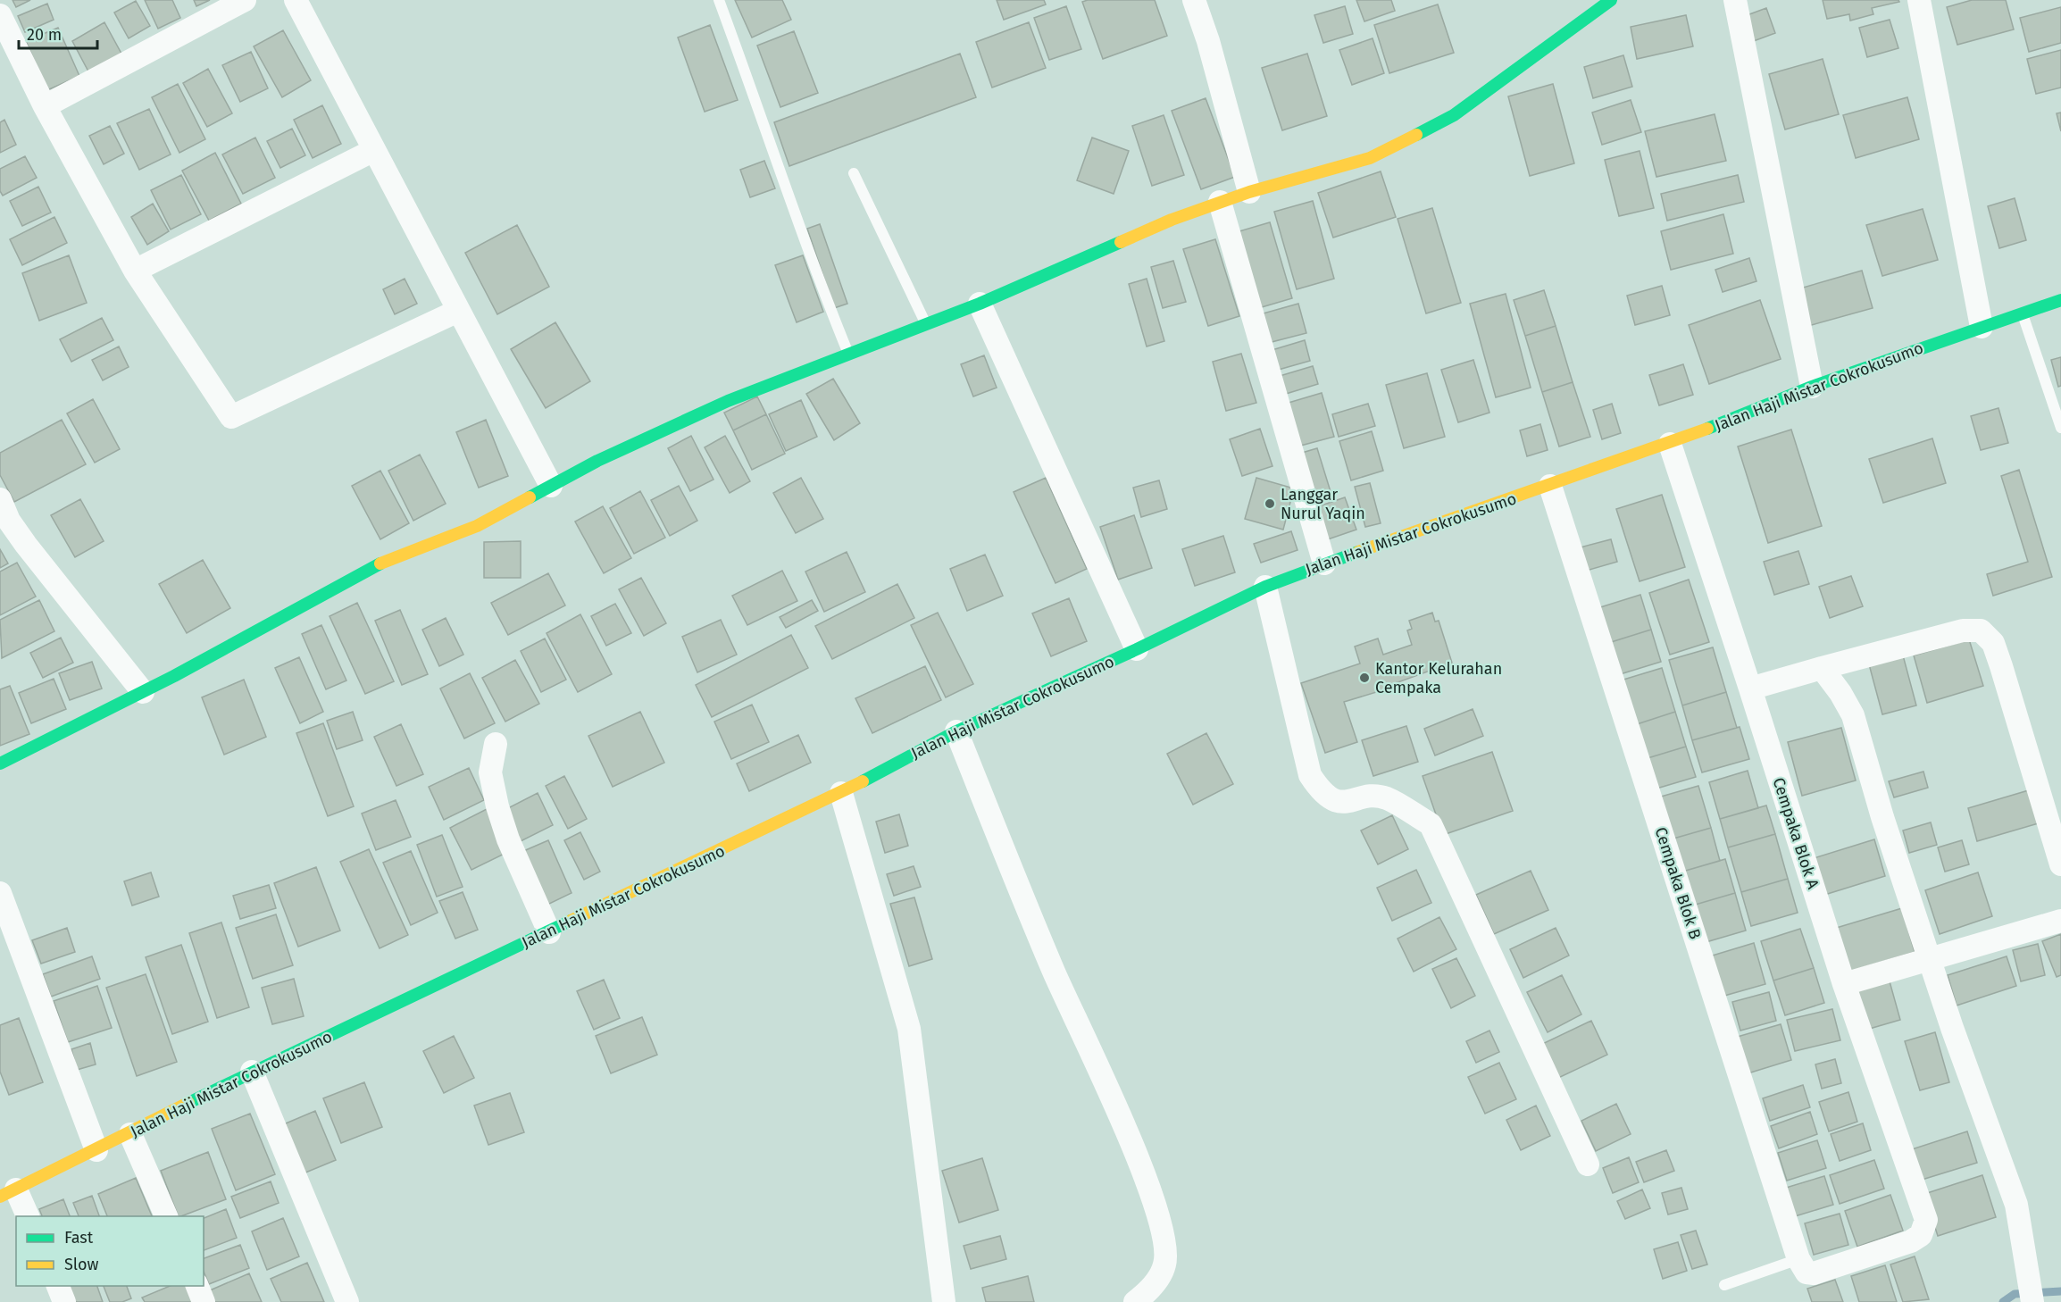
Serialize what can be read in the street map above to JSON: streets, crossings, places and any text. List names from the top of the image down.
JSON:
{
  "streets": {
    "main road": ["Jalan Haji Mistar Cokrokusumo"],
    "street": ["Cempaka Blok A", "Cempaka Blok B"]
  },
  "crossings": [
    ["Jalan Haji Mistar Cokrokusumo", "Cempaka Blok A"],
    ["Jalan Haji Mistar Cokrokusumo", "Cempaka Blok B"],
    ["Cempaka Blok A", "Cempaka Blok B"]
  ],
  "places": ["Langgar Nurul Yaqin", "Kantor Kelurahan Cempaka"],
  "legend": ["Fast", "Slow"],
  "scale_bar": "20 m"
}
